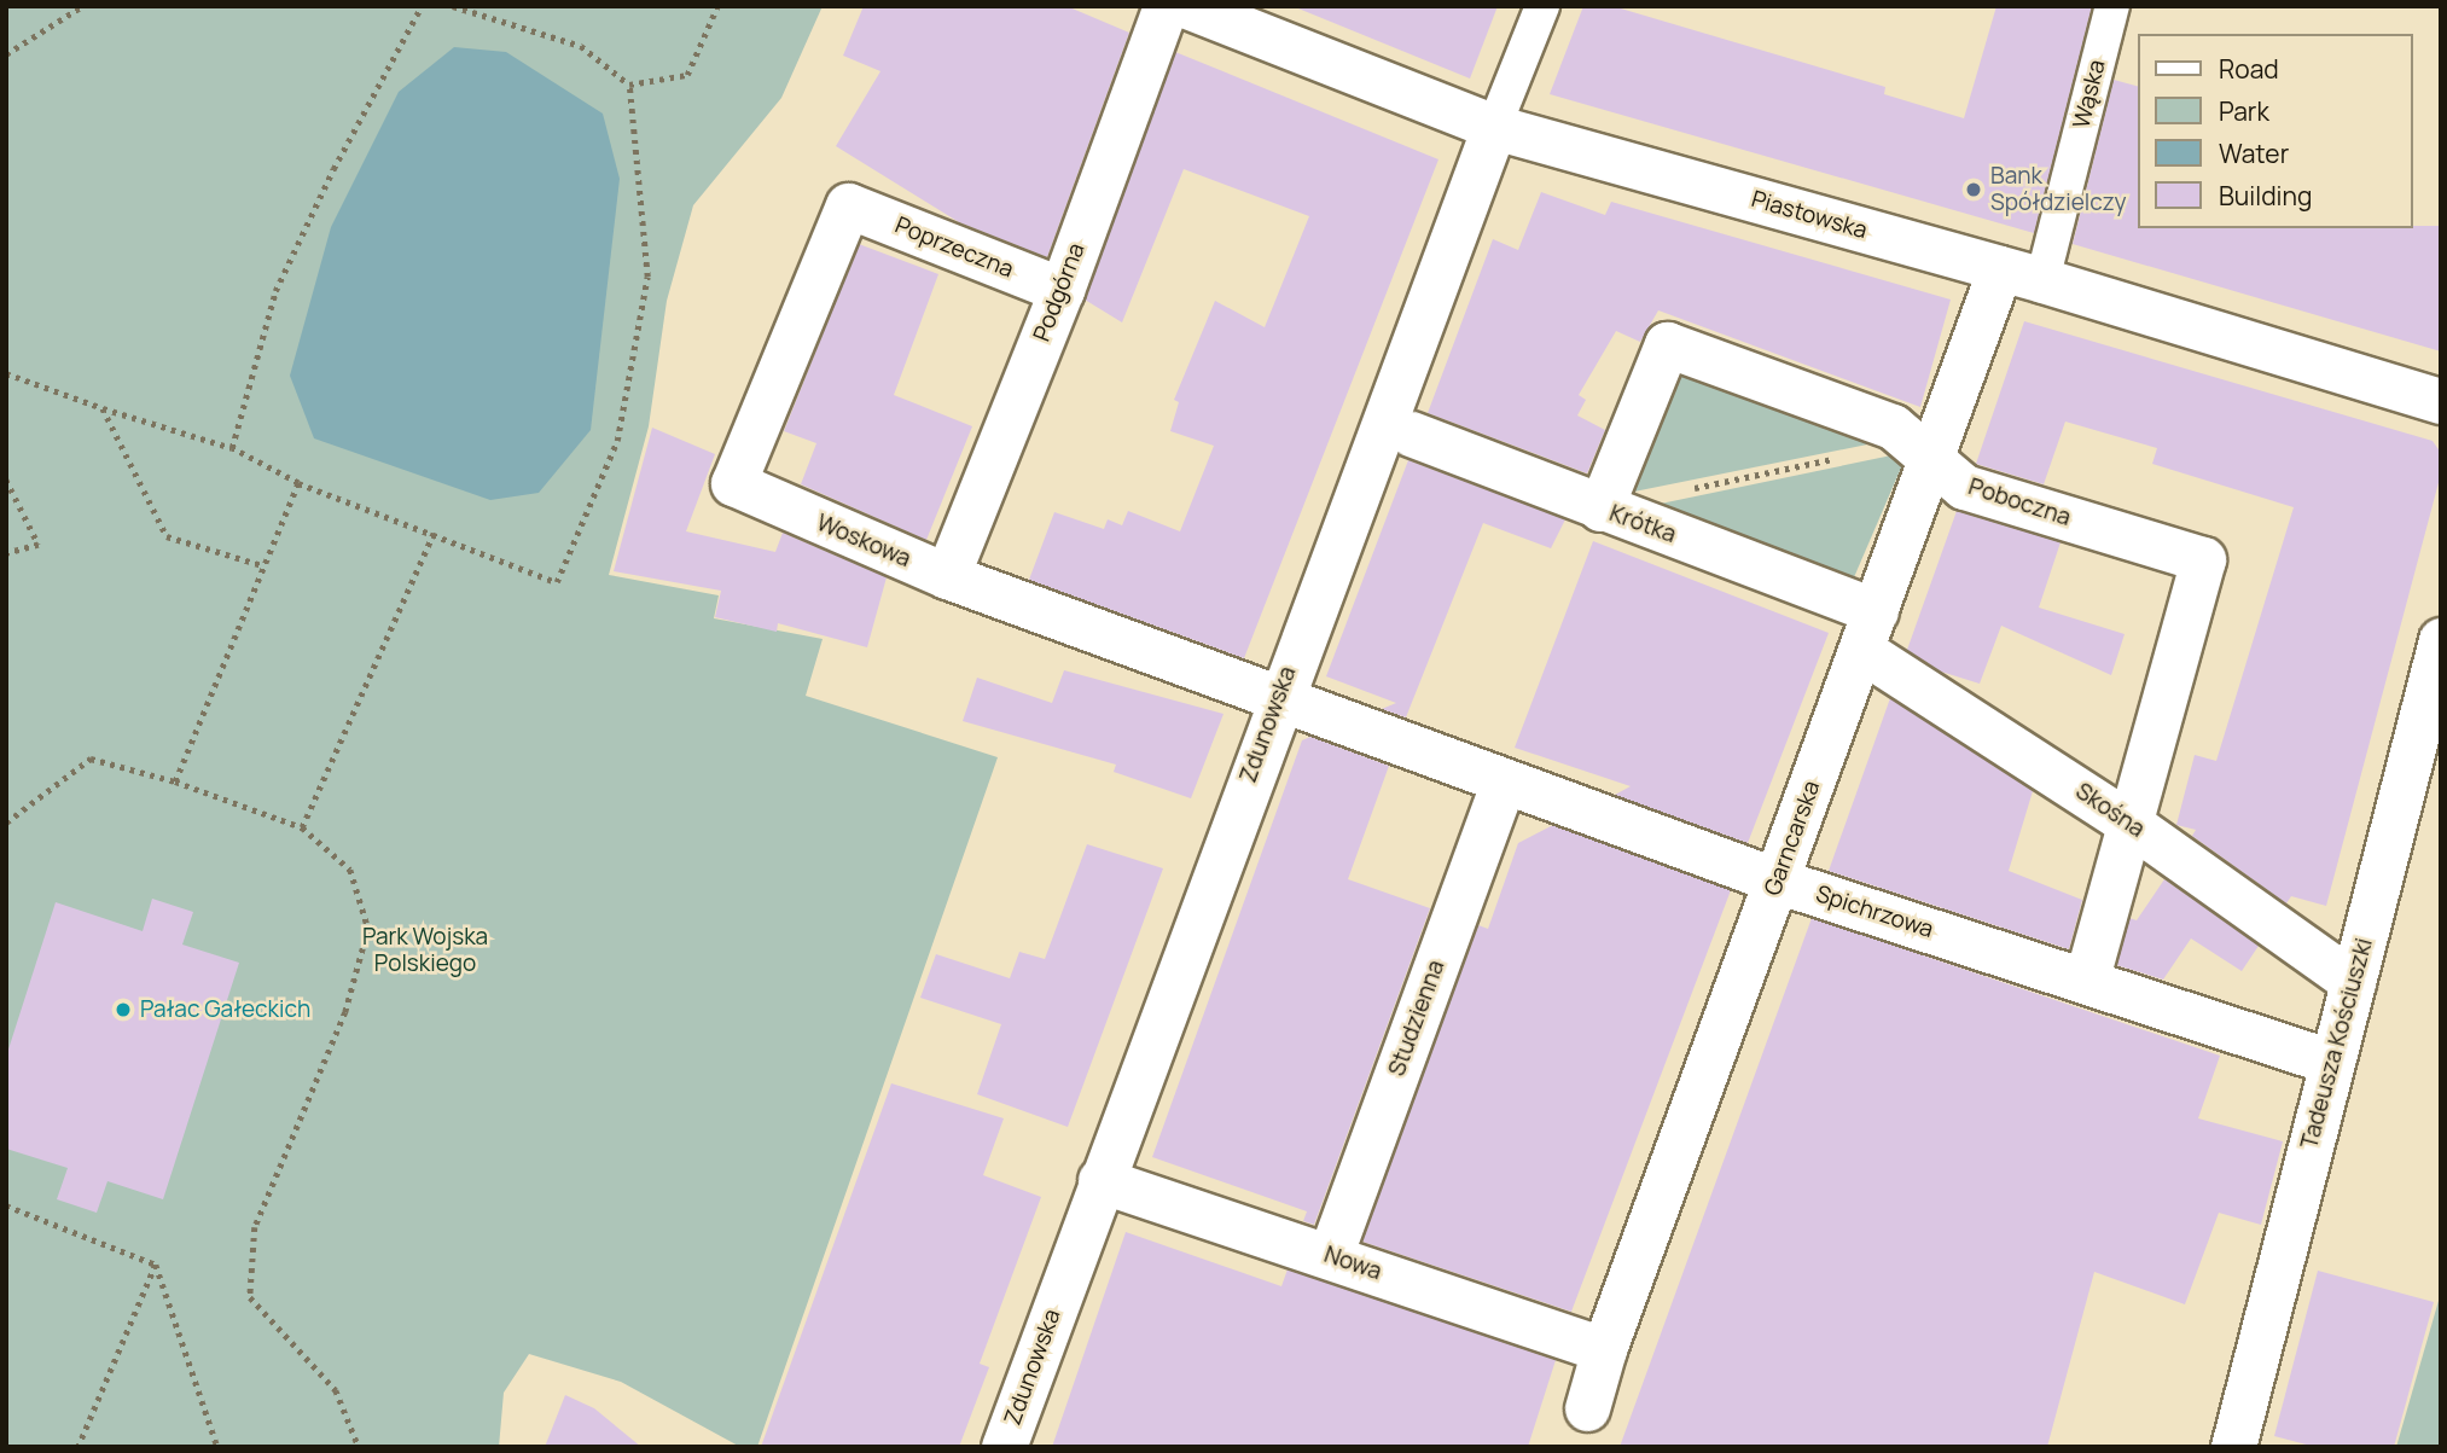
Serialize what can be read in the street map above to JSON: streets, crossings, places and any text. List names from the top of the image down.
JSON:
{
  "streets": {
    "street": [
      "Wąska",
      "Piastowska",
      "Poprzeczna",
      "Podgórna",
      "Poboczna",
      "Krótka",
      "Woskowa",
      "Zdunowska",
      "Skośna",
      "Garncarska",
      "Spichrzowa",
      "Studzienna",
      "Tadeusza Kościuszki",
      "Nowa"
    ]
  },
  "crossings": [
    ["Wąska", "Piastowska"],
    ["Piastowska", "Zdunowska"],
    ["Piastowska", "Garncarska"],
    ["Poprzeczna", "Podgórna"],
    ["Poprzeczna", "Woskowa"],
    ["Podgórna", "Woskowa"],
    ["Poboczna", "Krótka"],
    ["Poboczna", "Skośna"],
    ["Poboczna", "Garncarska"],
    ["Krótka", "Skośna"],
    ["Krótka", "Garncarska"],
    ["Woskowa", "Zdunowska"],
    ["Woskowa", "Spichrzowa"],
    ["Zdunowska", "Spichrzowa"],
    ["Zdunowska", "Nowa"],
    ["Skośna", "Garncarska"],
    ["Skośna", "Tadeusza Kościuszki"],
    ["Garncarska", "Spichrzowa"],
    ["Garncarska", "Nowa"],
    ["Spichrzowa", "Studzienna"],
    ["Spichrzowa", "Tadeusza Kościuszki"],
    ["Studzienna", "Nowa"]
  ],
  "parks": ["Park Wojska Polskiego"],
  "places": ["Bank Spółdzielczy", "Pałac Gałeckich"],
  "legend": [
    "Road",
    "Park",
    "Water",
    "Building"
  ]
}
